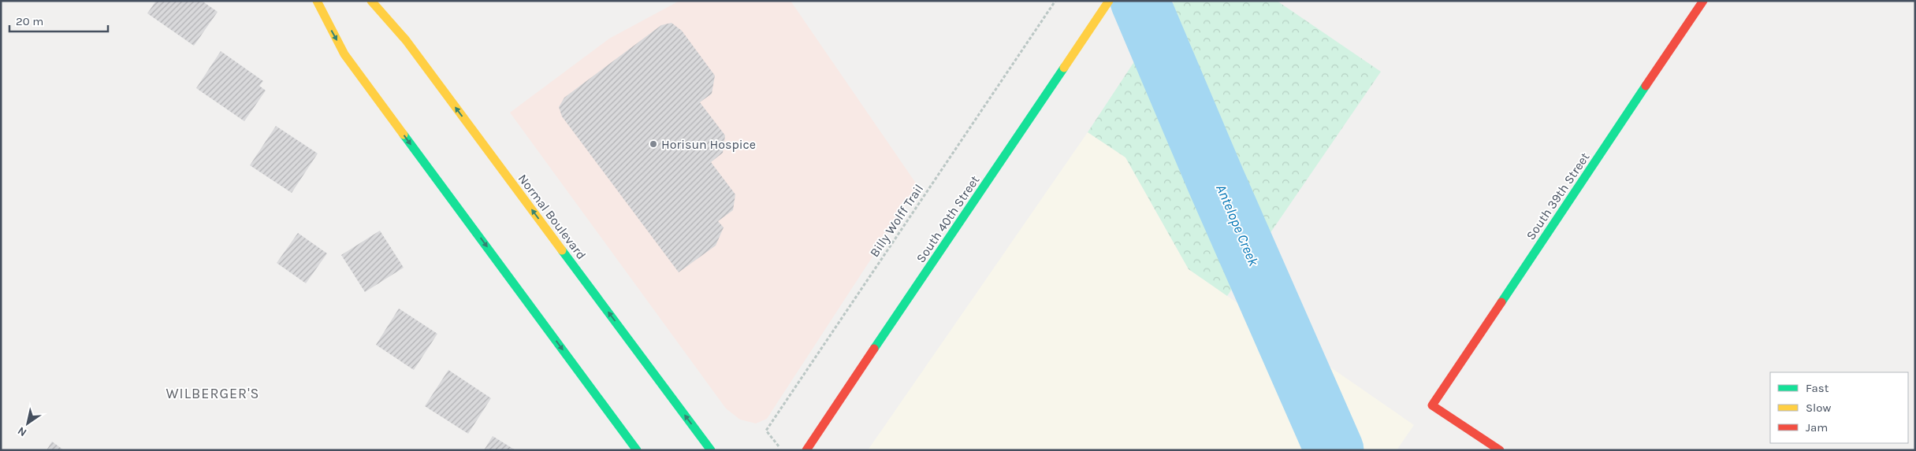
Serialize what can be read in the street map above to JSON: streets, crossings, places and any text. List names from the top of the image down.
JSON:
{
  "streets": {
    "main road": ["South 39th Street", "Normal Boulevard", "South 40th Street"],
    "path": ["Billy Wolff Trail"]
  },
  "districts": ["WILBERGER'S"],
  "water": ["Antelope Creek"],
  "places": ["Horisun Hospice"],
  "legend": ["Fast", "Slow", "Jam"],
  "scale_bar": "20 m",
  "north": "bottom left"
}
